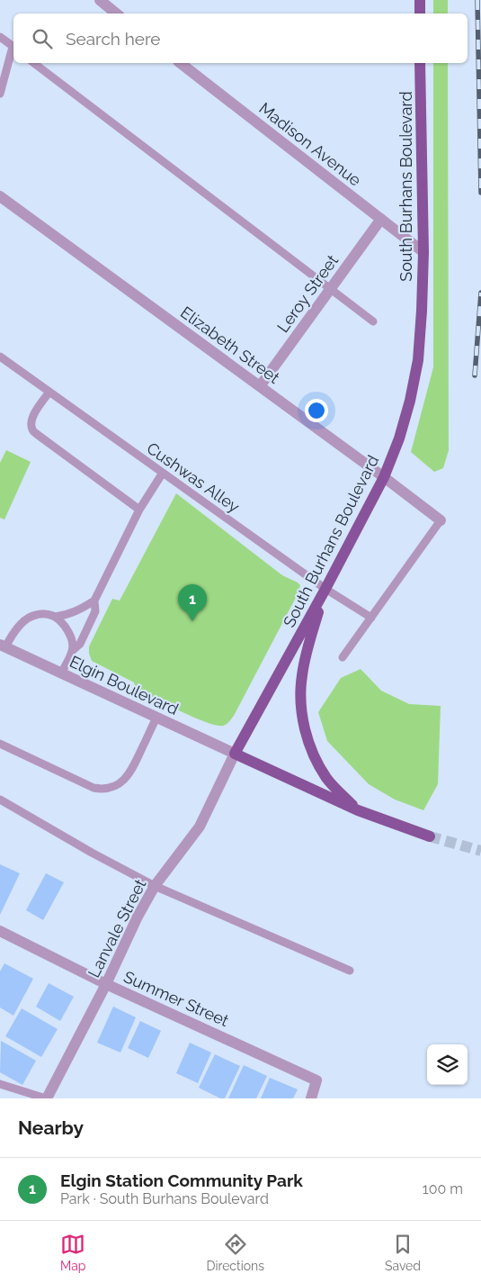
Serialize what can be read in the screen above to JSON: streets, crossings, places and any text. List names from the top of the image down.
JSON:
{
  "streets": {
    "main road": ["South Burhans Boulevard"],
    "street": [
      "Madison Avenue",
      "Leroy Street",
      "Elizabeth Street",
      "Elgin Boulevard",
      "Lanvale Street",
      "Summer Street"
    ],
    "lane": ["Cushwas Alley"]
  },
  "crossings": [
    ["Madison Avenue", "South Burhans Boulevard"],
    ["Madison Avenue", "Leroy Street"],
    ["South Burhans Boulevard", "Elizabeth Street"],
    ["South Burhans Boulevard", "Cushwas Alley"],
    ["South Burhans Boulevard", "Elgin Boulevard"],
    ["South Burhans Boulevard", "Lanvale Street"],
    ["Leroy Street", "Elizabeth Street"],
    ["Elgin Boulevard", "Lanvale Street"],
    ["Lanvale Street", "Summer Street"]
  ],
  "page": {
    "search": "Search here",
    "pins": "1",
    "heading": "Nearby",
    "list": [
      {
        "mark": "1",
        "name": "Elgin Station Community Park",
        "note": "Park · South Burhans Boulevard",
        "value": "100 m"
      }
    ],
    "nav": ["Map", "Directions", "Saved"]
  }
}
